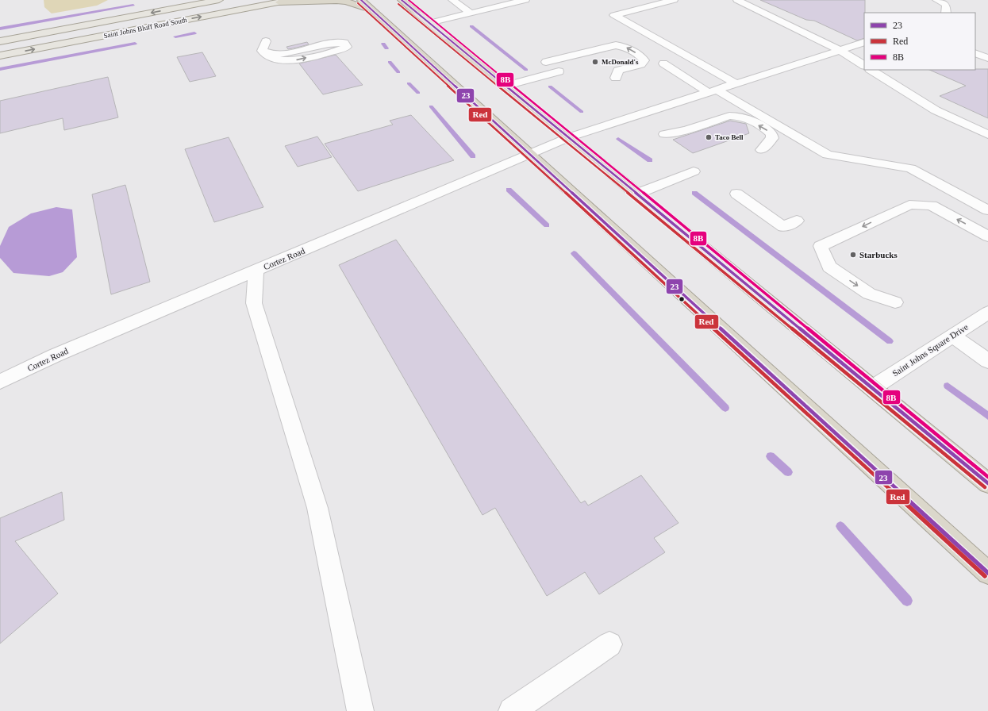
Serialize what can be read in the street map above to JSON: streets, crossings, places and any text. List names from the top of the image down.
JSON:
{
  "streets": {
    "main road": ["Saint Johns Bluff Road South"],
    "street": ["Cortez Road", "Saint Johns Square Drive"]
  },
  "places": ["McDonald's", "Taco Bell", "Starbucks"],
  "lines": ["transit line 23", "transit line 8B", "transit line Red"],
  "legend": ["23", "Red", "8B"]
}
